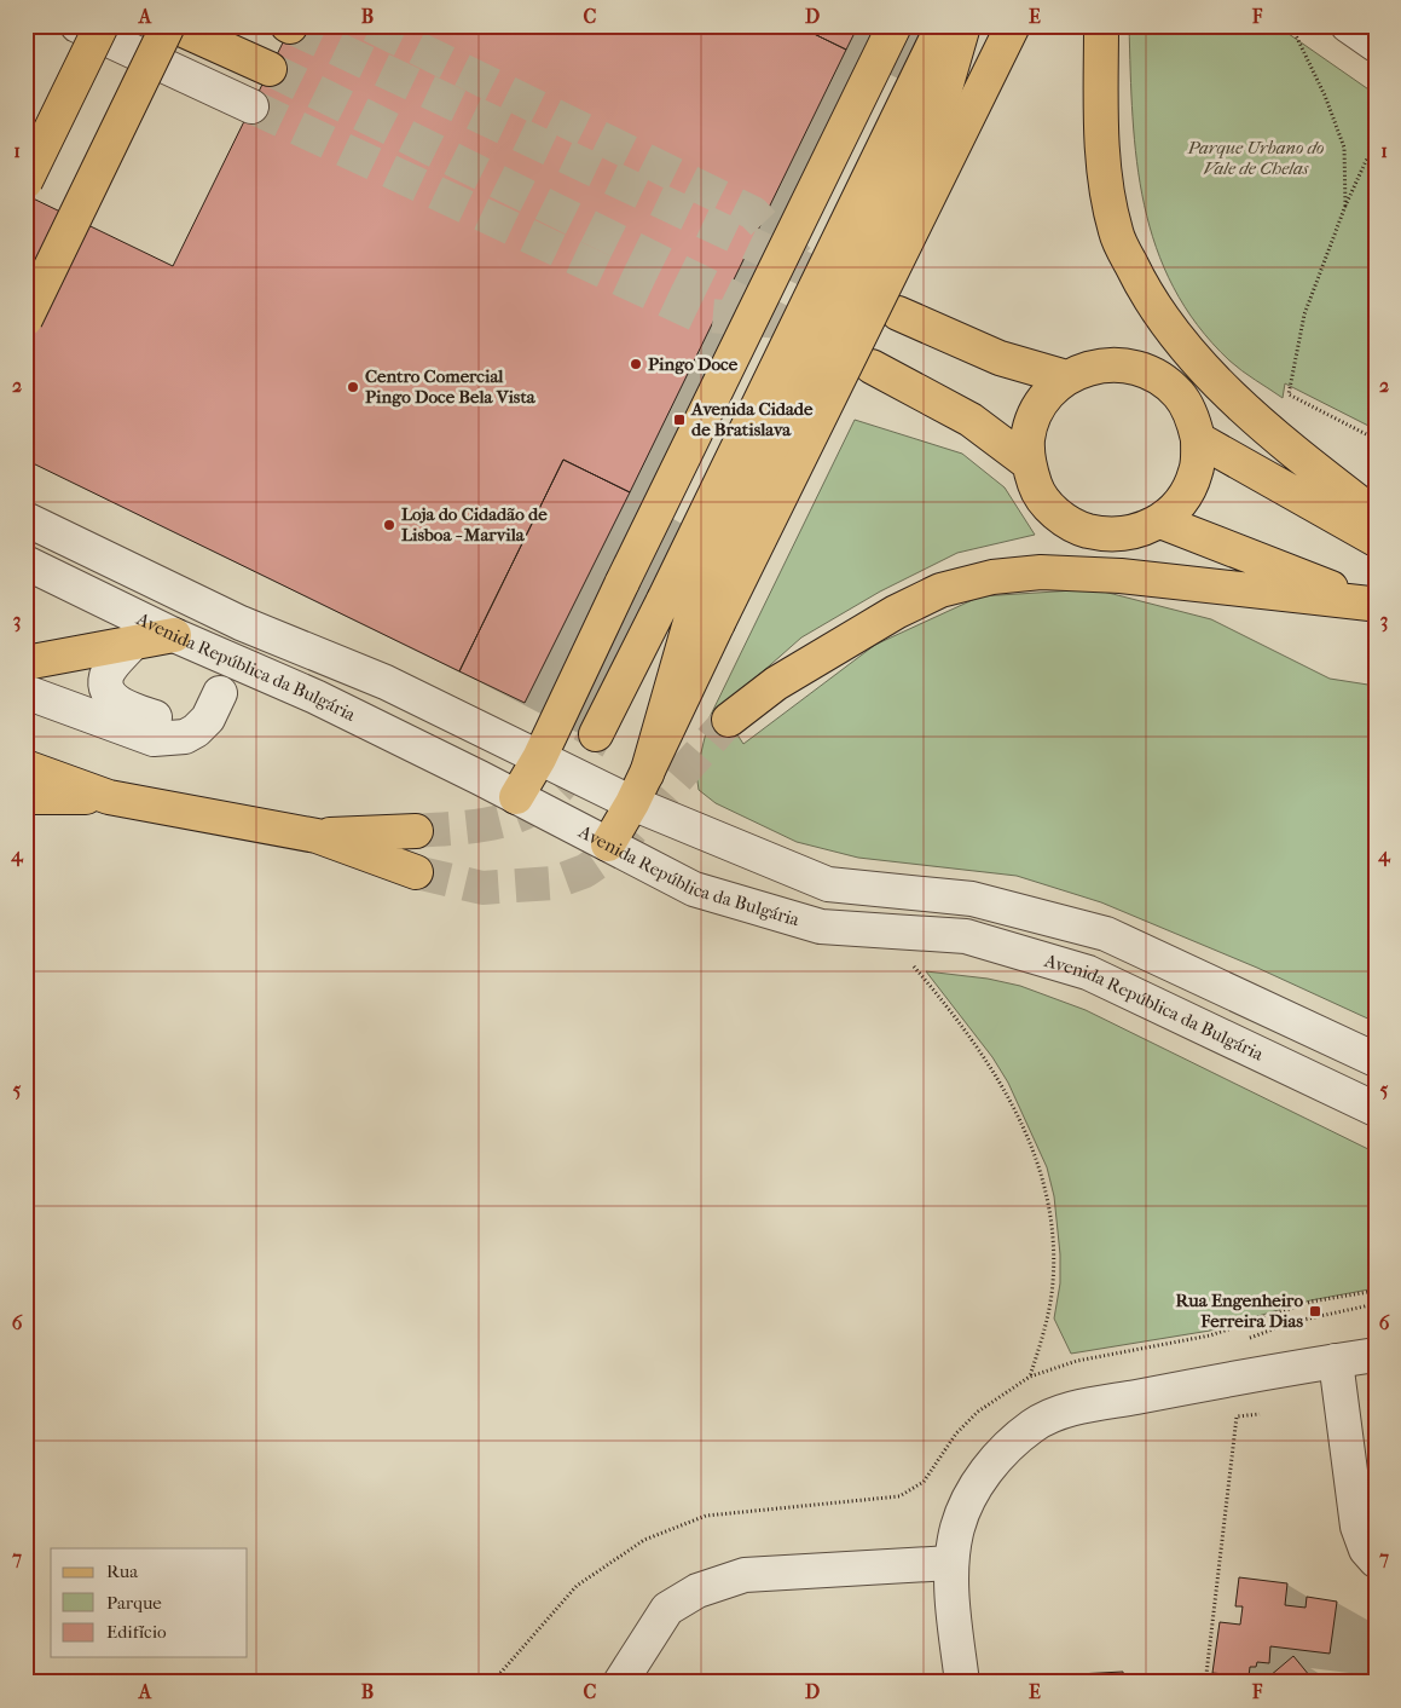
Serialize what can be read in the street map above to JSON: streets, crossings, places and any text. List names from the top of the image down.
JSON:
{
  "streets": {
    "street": ["Avenida República da Bulgária"]
  },
  "parks": ["Parque Urbano do Vale de Chelas"],
  "places": {
    "other": ["Pingo Doce", "Centro Comercial Pingo Doce Bela Vista", "Loja do Cidadão de Lisboa - Marvila"],
    "transit": ["Avenida Cidade de Bratislava", "Rua Engenheiro Ferreira Dias"]
  },
  "legend": ["Rua", "Parque", "Edifício"],
  "grid": {
    "columns": [
      "A",
      "B",
      "C",
      "D",
      "E",
      "F"
    ],
    "rows": [
      "1",
      "2",
      "3",
      "4",
      "5",
      "6",
      "7"
    ]
  }
}
